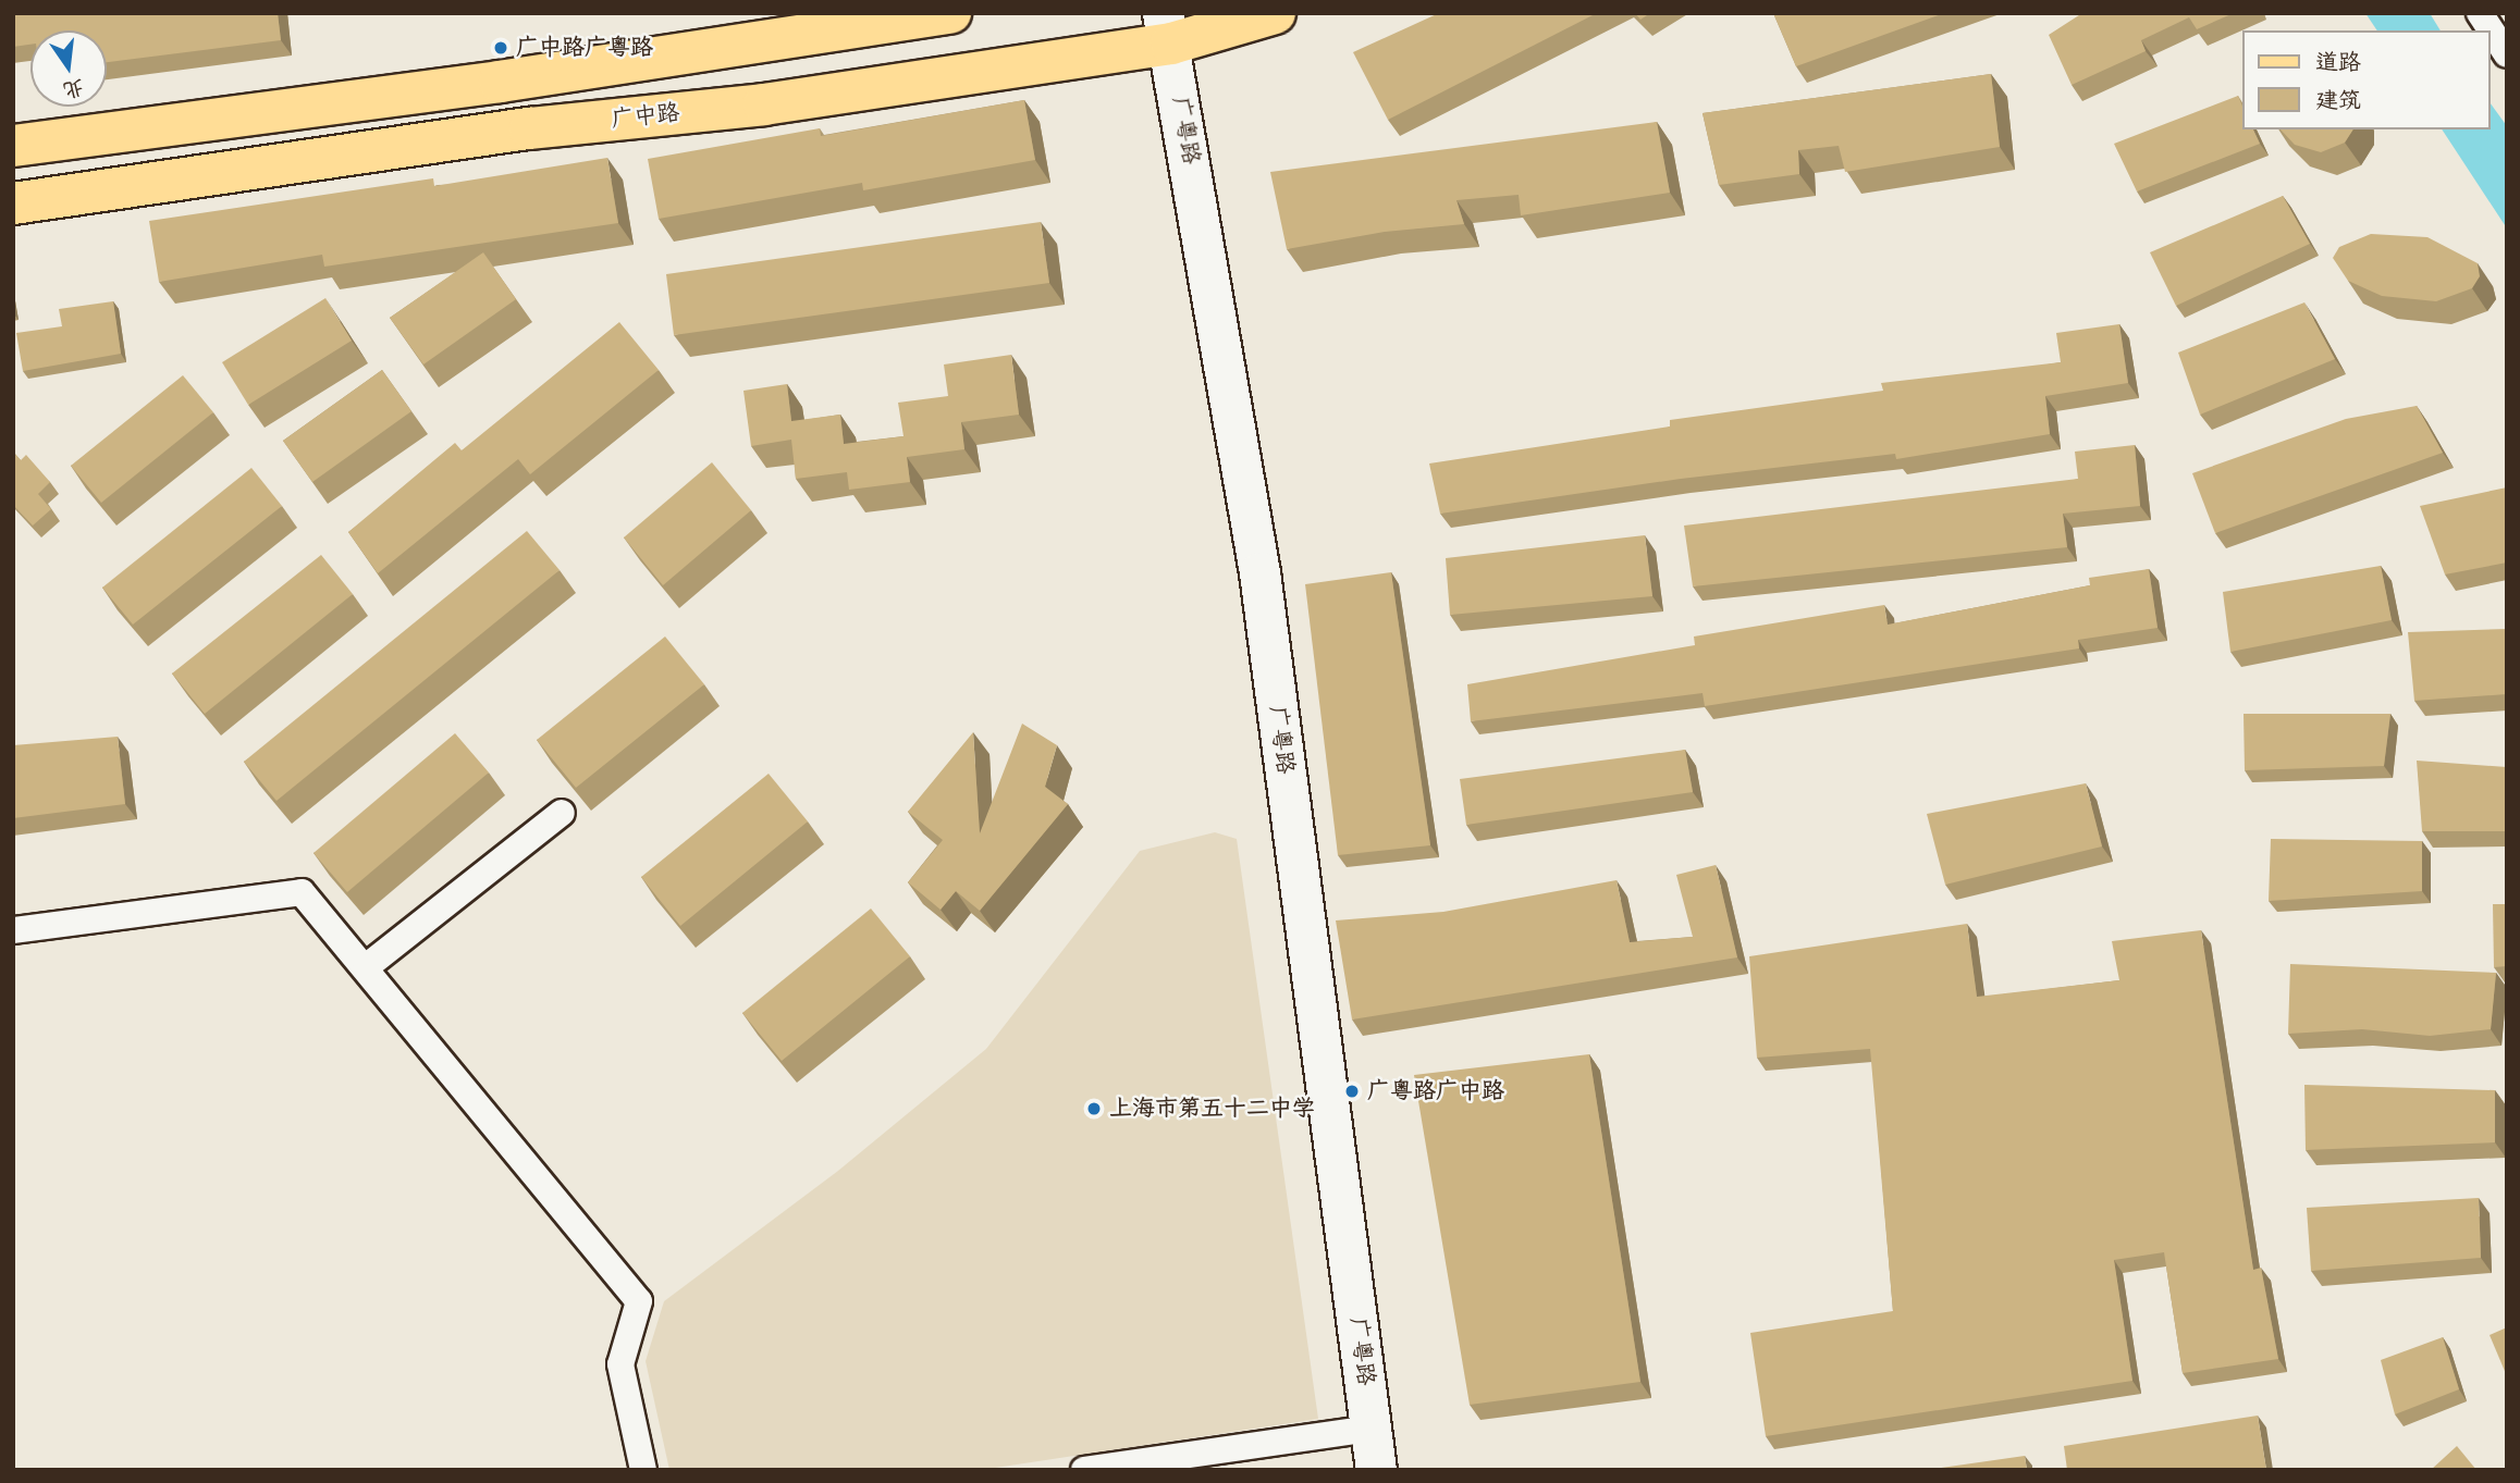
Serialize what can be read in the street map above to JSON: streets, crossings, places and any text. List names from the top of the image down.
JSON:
{
  "streets": {
    "main road": ["广中路", "广粤路"]
  },
  "crossings": [
    ["广中路", "广粤路"]
  ],
  "places": ["广中路广粤路", "广粤路广中路", "上海市第五十二中学"],
  "legend": ["道路", "建筑"],
  "north": "bottom"
}
